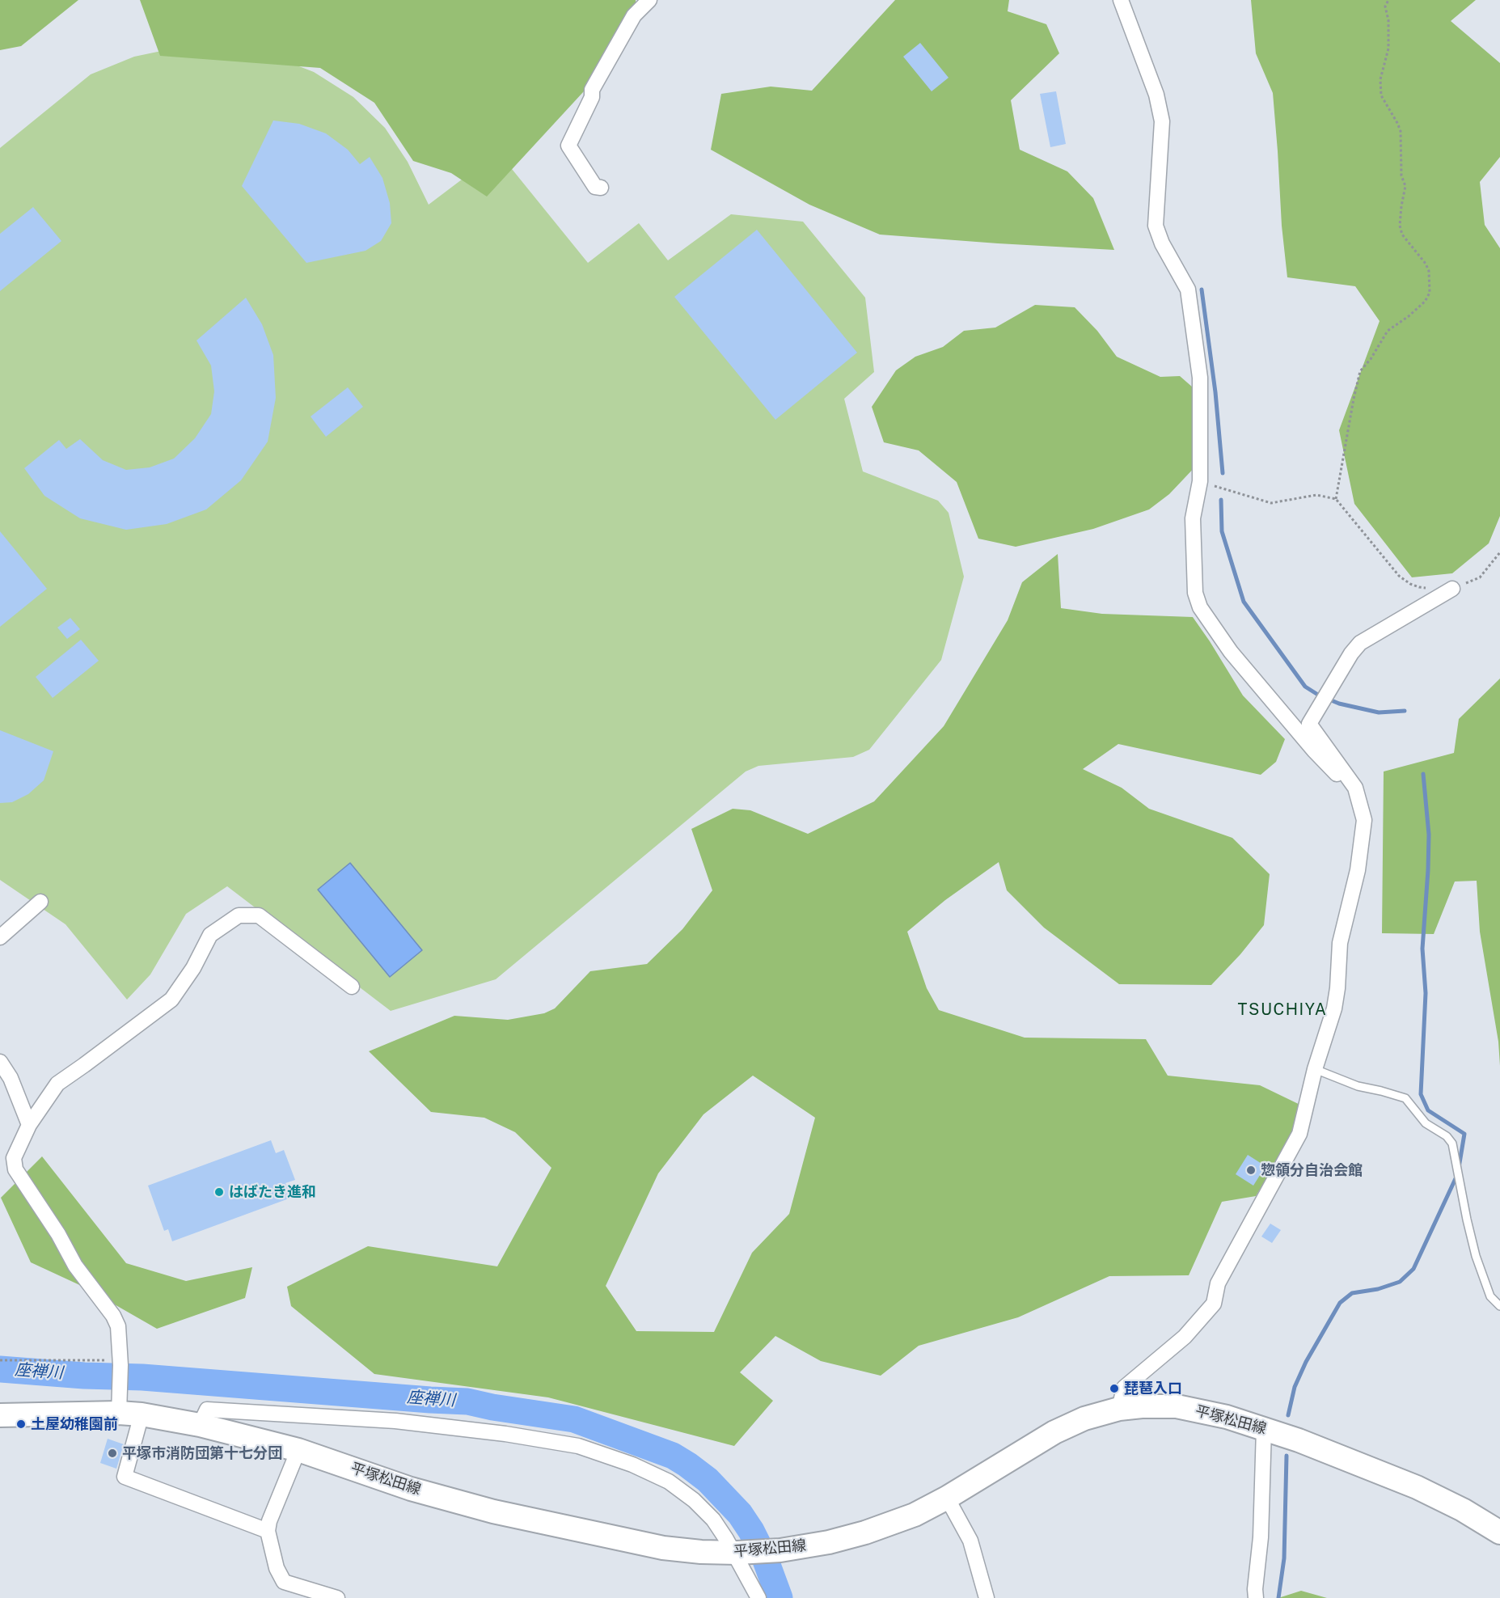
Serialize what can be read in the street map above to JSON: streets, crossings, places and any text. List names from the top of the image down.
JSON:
{
  "streets": {
    "main road": ["平塚松田線"]
  },
  "districts": ["TSUCHIYA"],
  "water": ["座禅川"],
  "places": [
    "惣領分自治会館",
    "はばたき進和",
    "琵琶入口",
    "土屋幼稚園前",
    "平塚市消防団第十七分団"
  ]
}
